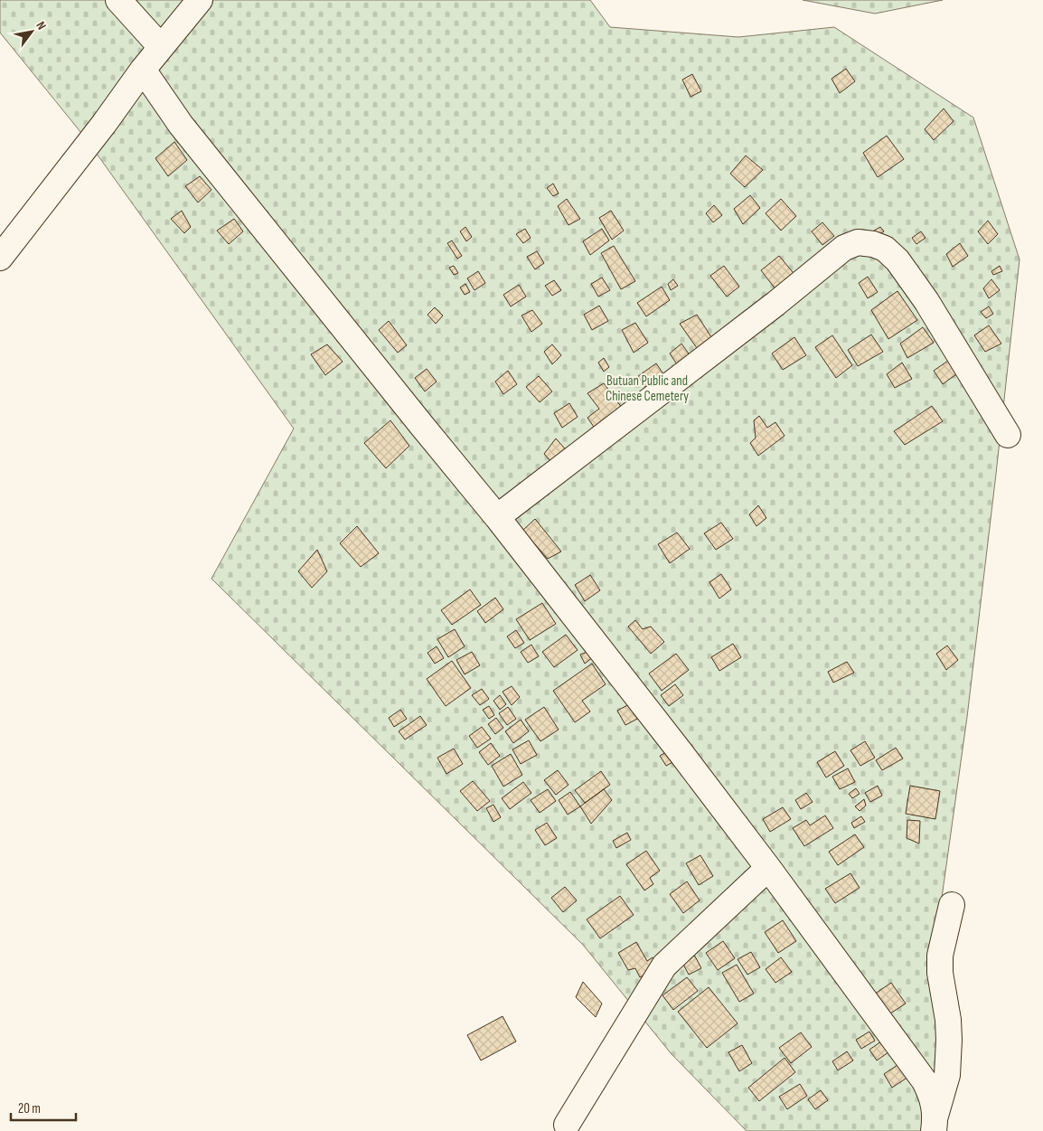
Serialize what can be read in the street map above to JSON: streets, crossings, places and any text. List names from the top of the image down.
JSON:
{
  "parks": ["Butuan Public and Chinese Cemetery"],
  "scale_bar": "20 m",
  "north": "top right"
}
